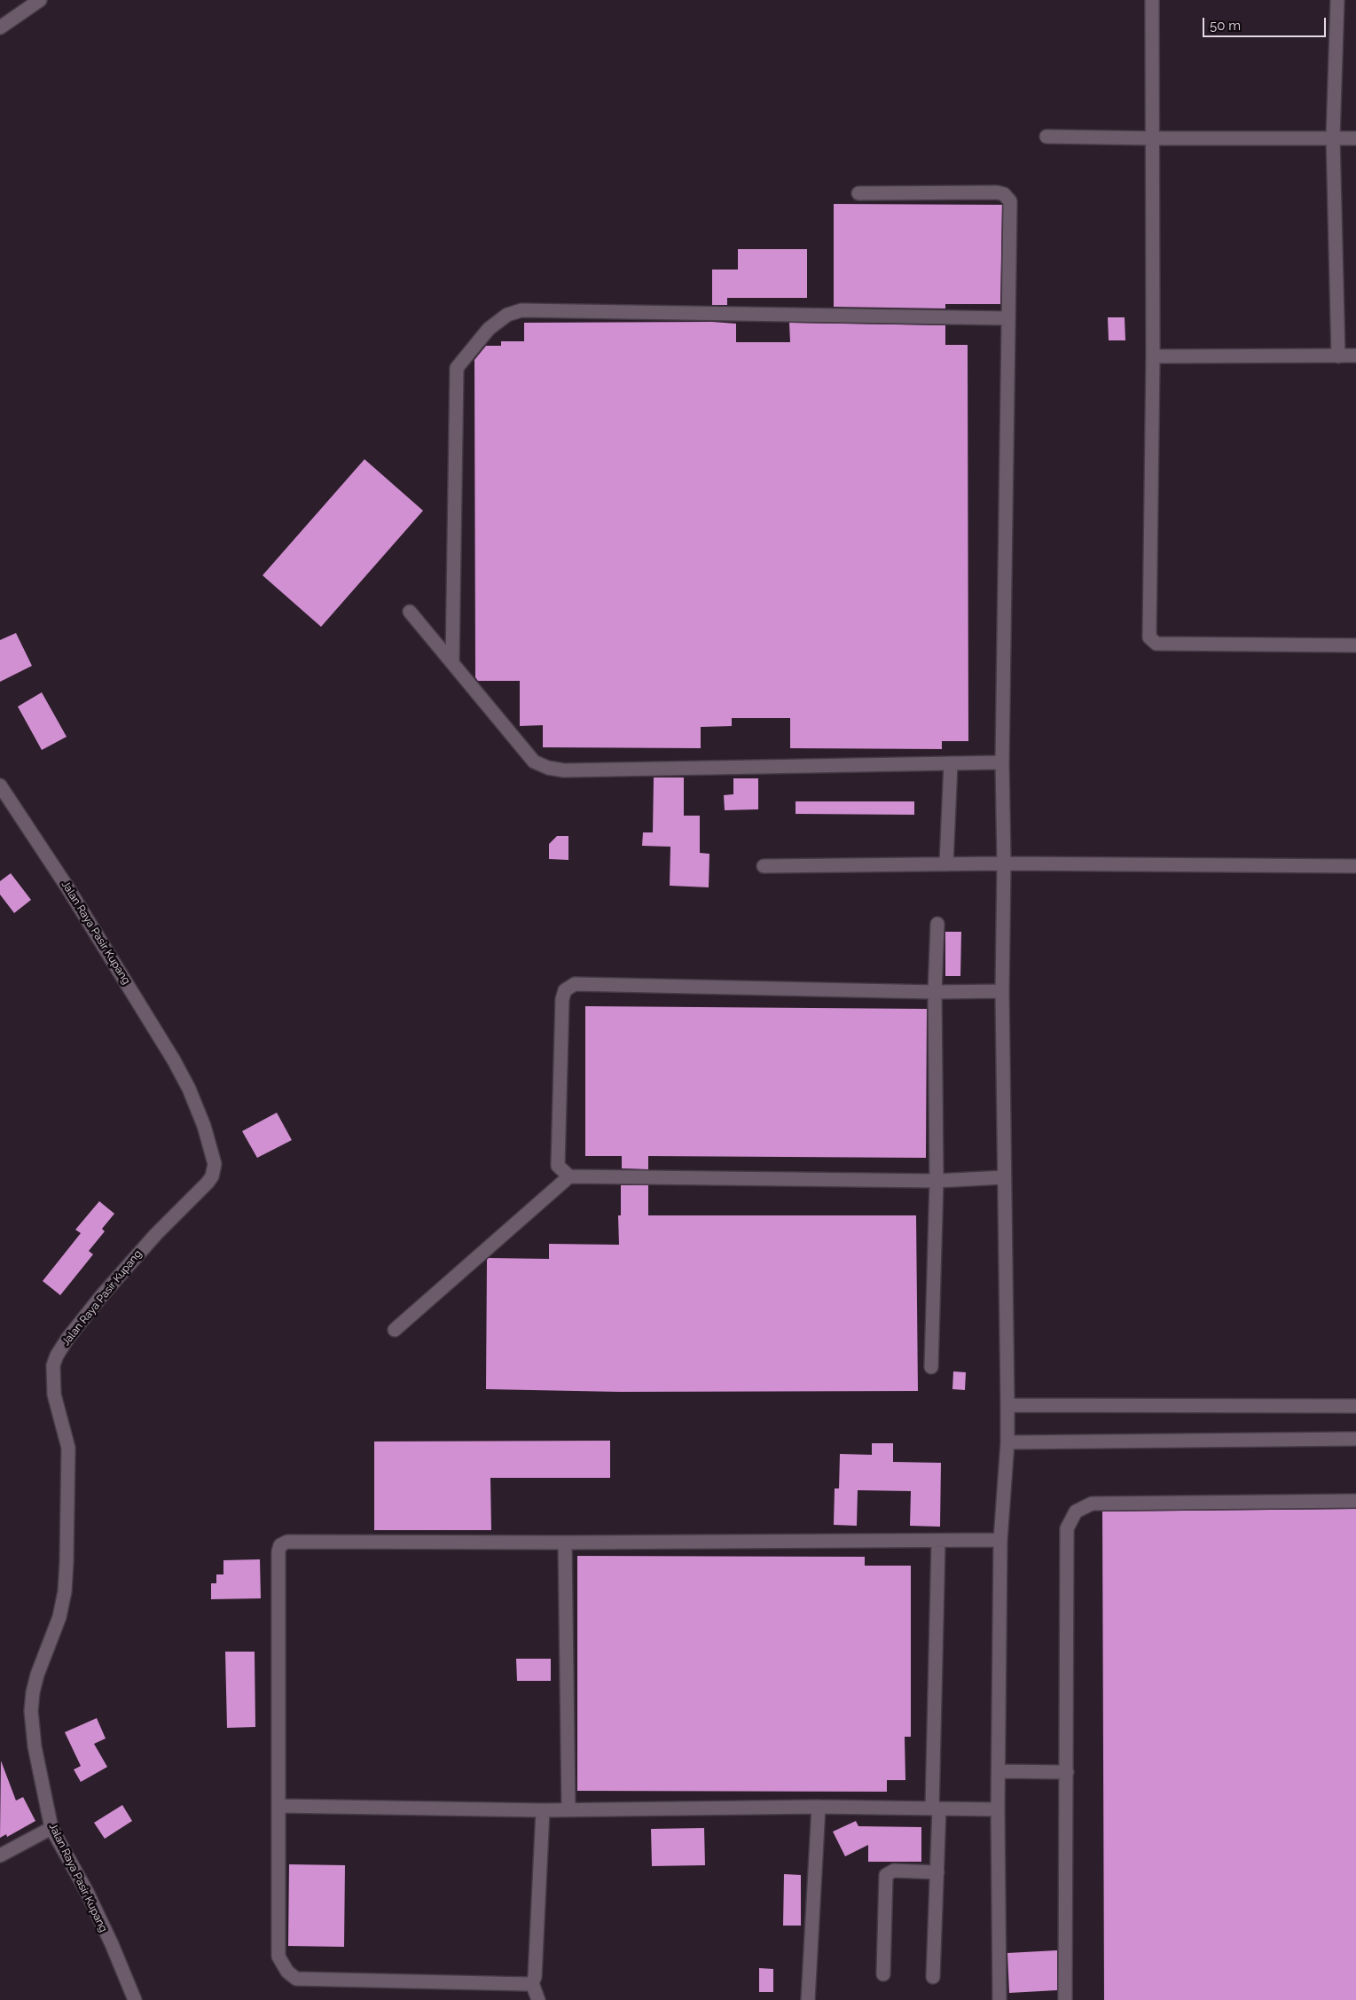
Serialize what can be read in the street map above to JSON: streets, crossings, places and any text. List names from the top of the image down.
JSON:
{
  "streets": {
    "street": ["Jalan Raya Pasir Kupang"]
  },
  "scale_bar": "50 m"
}
